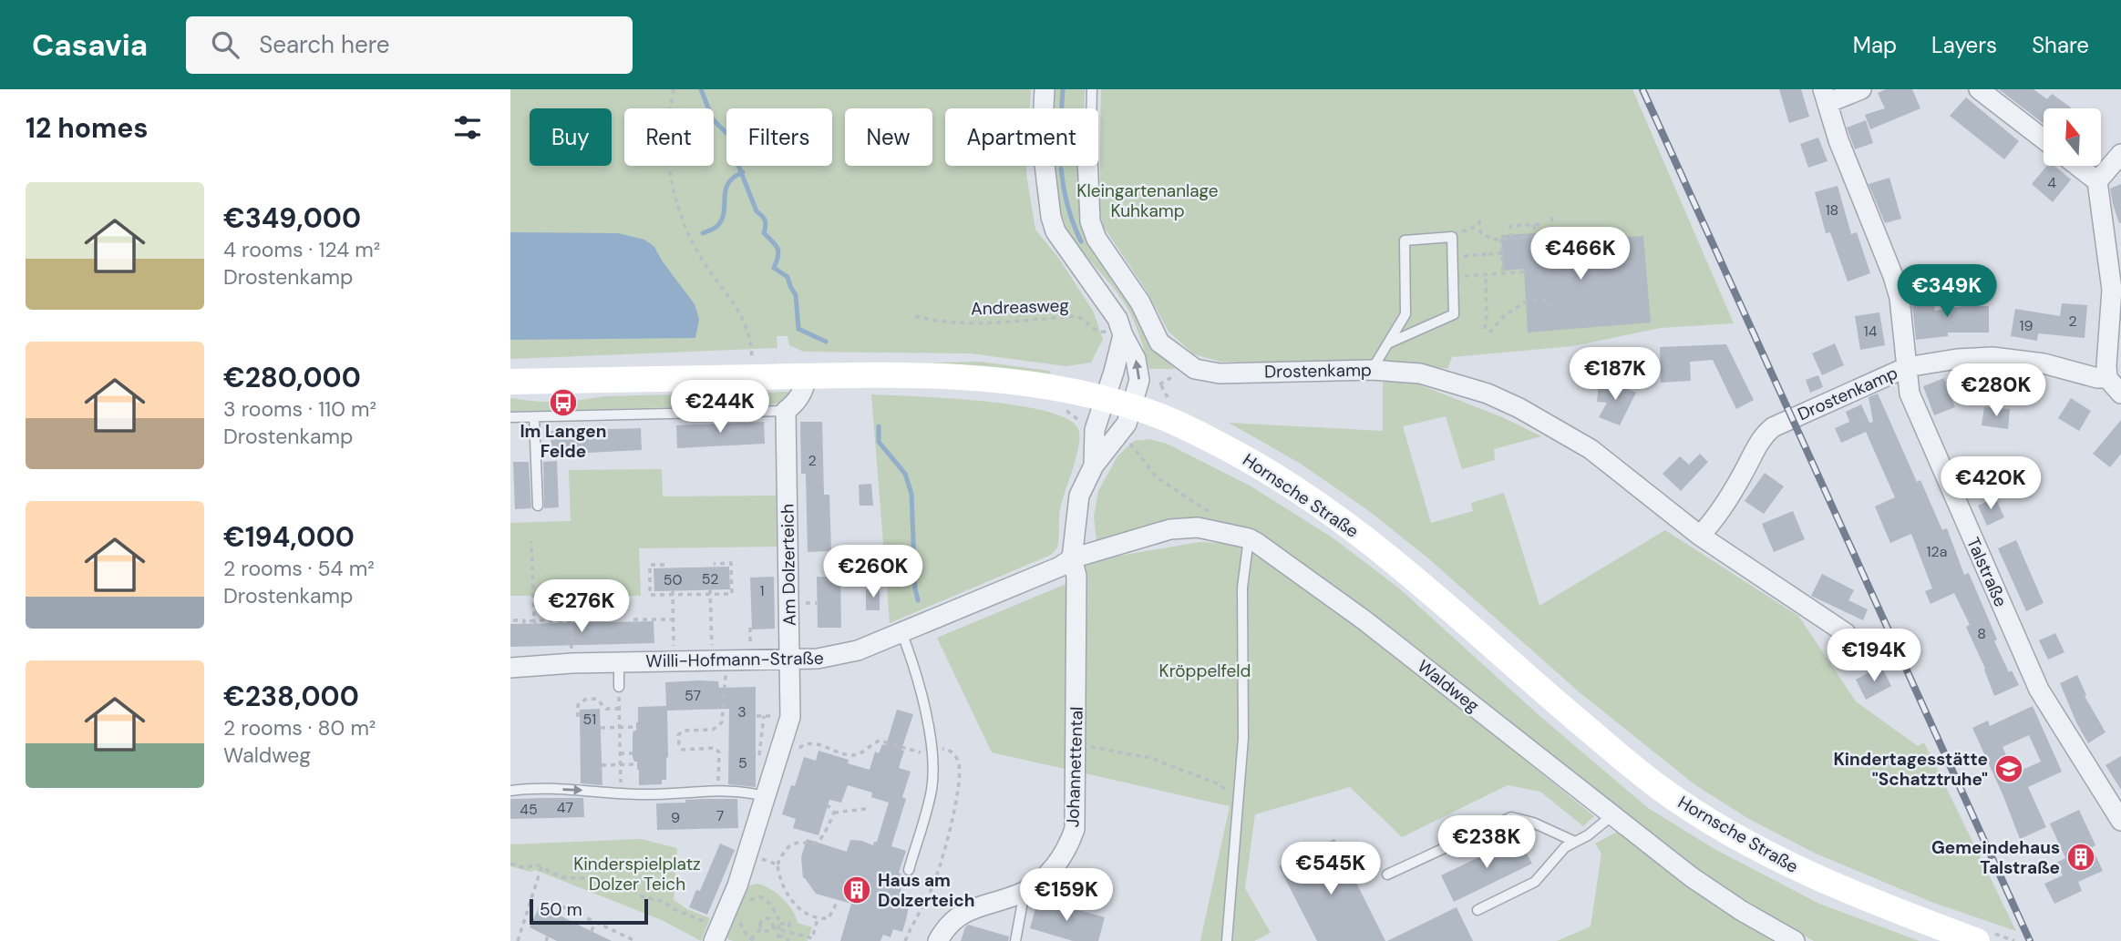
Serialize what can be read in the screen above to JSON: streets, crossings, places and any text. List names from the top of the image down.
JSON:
{
  "streets": {
    "main road": ["Hornsche Straße"],
    "street": [
      "Drostenkamp",
      "Am Dolzerteich",
      "Talstraße",
      "Willi-Hofmann-Straße",
      "Waldweg",
      "Johannettental"
    ],
    "path": ["Andreasweg"]
  },
  "crossings": [
    ["Drostenkamp", "Talstraße"],
    ["Am Dolzerteich", "Willi-Hofmann-Straße"],
    ["Willi-Hofmann-Straße", "Waldweg"],
    ["Willi-Hofmann-Straße", "Johannettental"],
    ["Waldweg", "Johannettental"]
  ],
  "parks": ["Kleingartenanlage Kuhkamp", "Kröppelfeld", "Kinderspielplatz Dolzer Teich"],
  "places": {
    "bus stop": ["Im Langen Felde"],
    "school or university": ["Kindertagesstätte \"Schatztruhe\""],
    "building": ["Gemeindehaus Talstraße", "Haus am Dolzerteich"]
  },
  "house_numbers": [
    "4",
    "18",
    "2",
    "19",
    "14",
    "2",
    "12a",
    "52",
    "50",
    "1",
    "8",
    "57",
    "3",
    "51",
    "5",
    "47",
    "45",
    "7",
    "9"
  ],
  "scale_bar": "50 m",
  "north": "top",
  "page": {
    "header": "Casavia",
    "search": "Search here",
    "nav": ["Map", "Layers", "Share"],
    "heading": "12 homes",
    "chip": [
      "Buy",
      "Rent",
      "Filters",
      "New",
      "Apartment"
    ],
    "list": [
      {
        "name": "€349,000",
        "note": "4 rooms · 124 m² · Drostenkamp"
      },
      {
        "name": "€280,000",
        "note": "3 rooms · 110 m² · Drostenkamp"
      },
      {
        "name": "€194,000",
        "note": "2 rooms · 54 m² · Drostenkamp"
      },
      {
        "name": "€238,000",
        "note": "2 rooms · 80 m² · Waldweg"
      }
    ],
    "price": [
      "€466K",
      "€349K",
      "€187K",
      "€280K",
      "€244K",
      "€420K",
      "€260K",
      "€276K",
      "€194K",
      "€238K",
      "€545K",
      "€159K"
    ],
    "scale": "50 m"
  }
}
